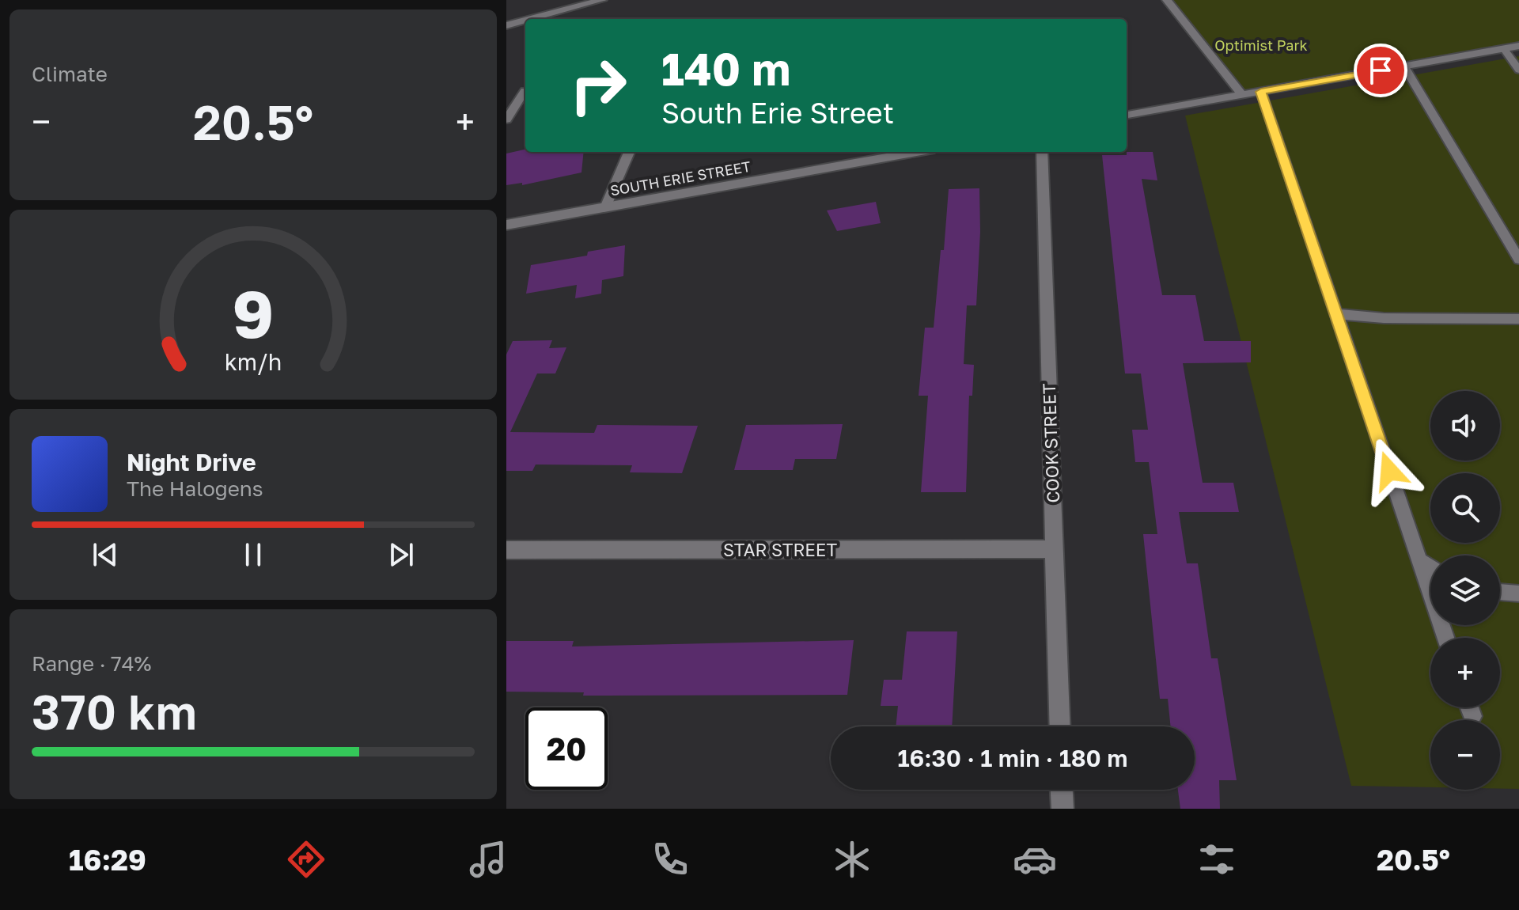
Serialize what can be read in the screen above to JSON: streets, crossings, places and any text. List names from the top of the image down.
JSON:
{
  "streets": {
    "street": ["SOUTH ERIE STREET", "COOK STREET", "STAR STREET"]
  },
  "crossings": [
    ["COOK STREET", "STAR STREET"]
  ],
  "parks": ["Optimist Park"],
  "page": {
    "tile": [
      "Climate",
      ["Range · 74%", "370 km"]
    ],
    "turn": ["140 m", "South Erie Street"],
    "heat": ["−", "20.5°", "+"],
    "map_buttons": ["+", "−"],
    "song": ["Night Drive", "The Halogens"],
    "limit": "20",
    "trip": "16:30 · 1 min · 180 m",
    "tabs": ["16:29", "20.5°"],
    "gauge": ["9", "km/h"]
  }
}
